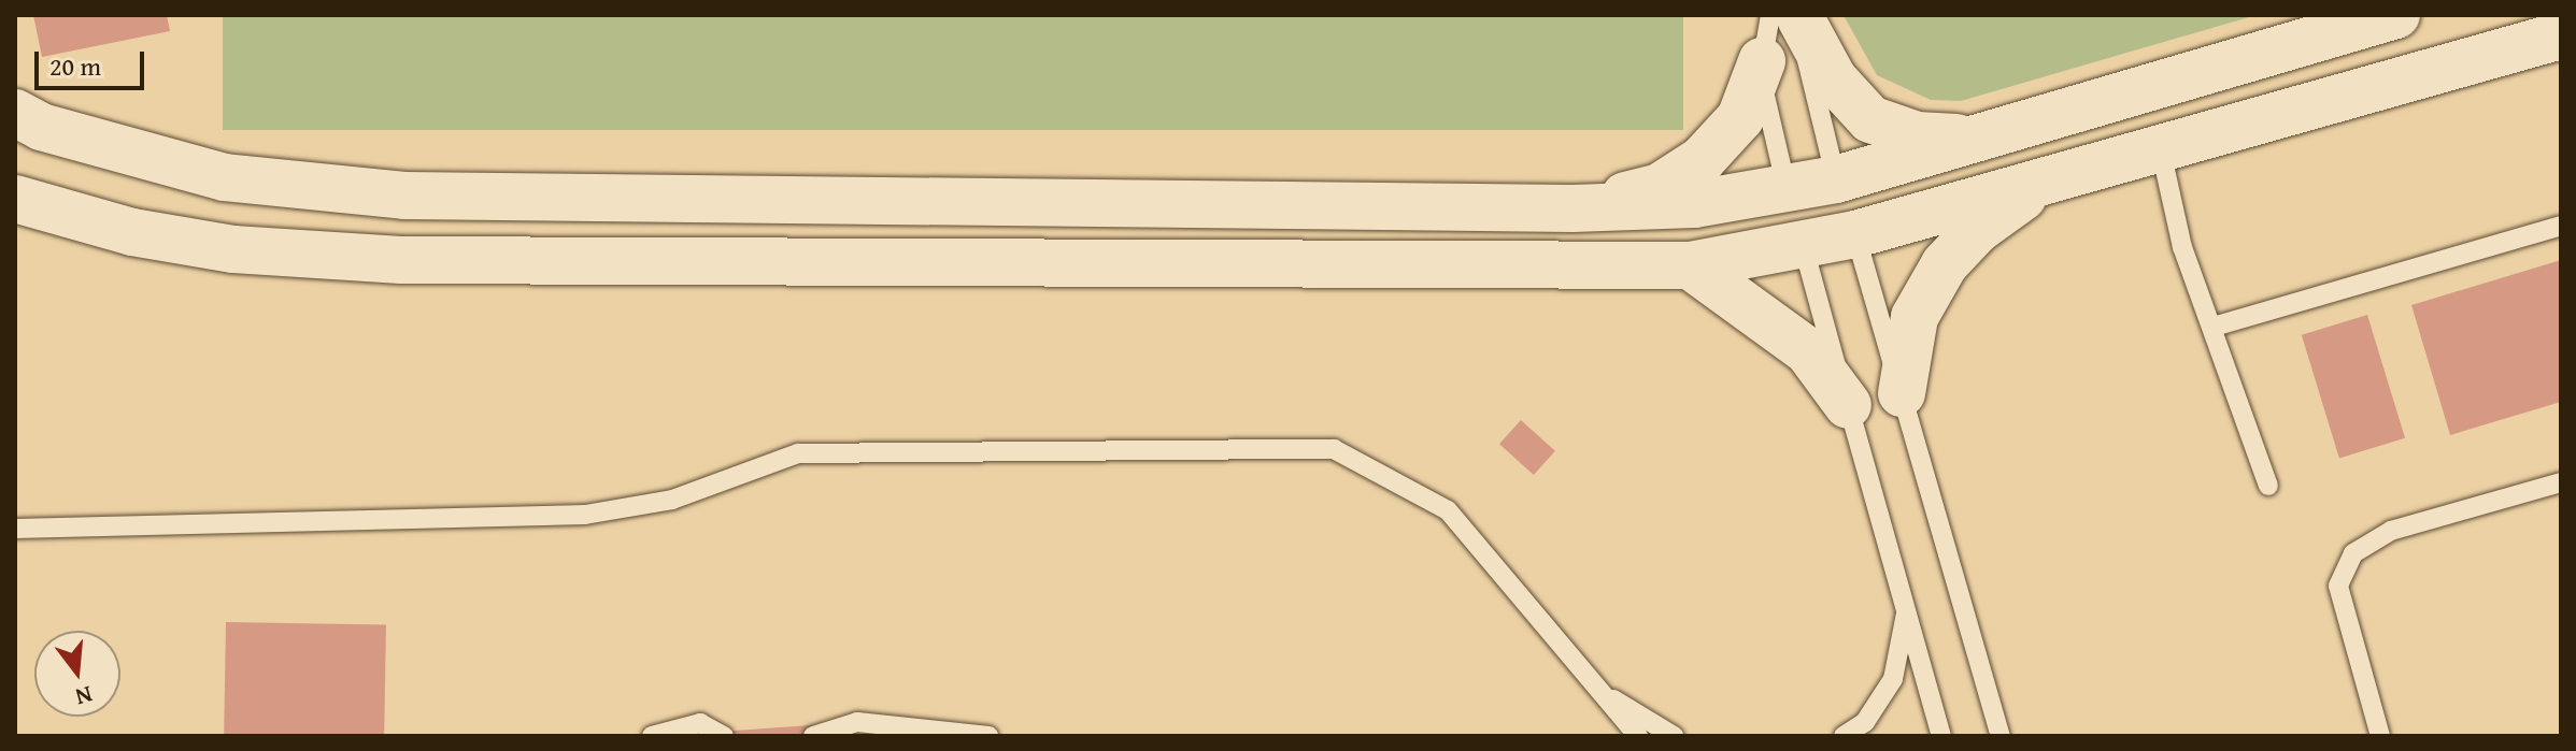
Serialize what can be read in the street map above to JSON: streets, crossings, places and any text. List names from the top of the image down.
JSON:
{
  "scale_bar": "20 m",
  "north": "bottom"
}
